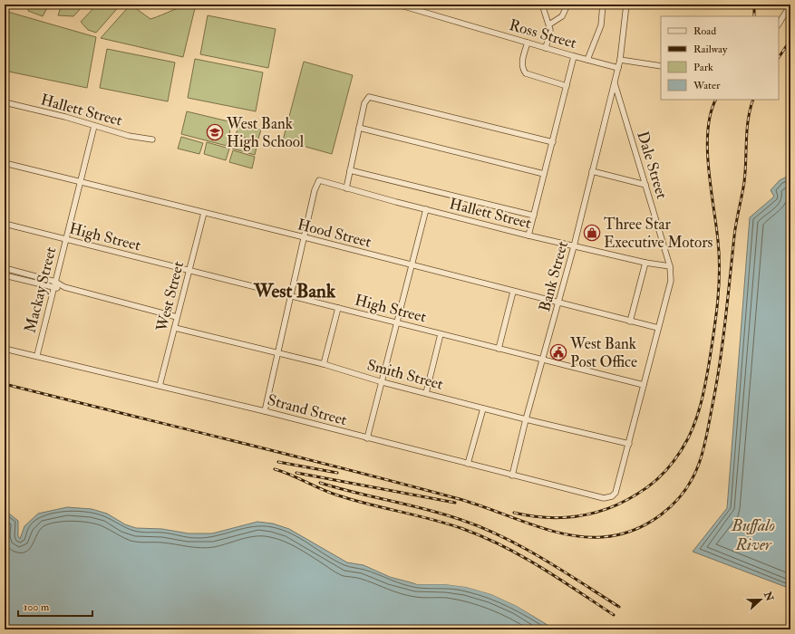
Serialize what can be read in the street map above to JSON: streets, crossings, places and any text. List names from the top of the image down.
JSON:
{
  "streets": {
    "street": [
      "Ross Street",
      "Hallett Street",
      "Dale Street",
      "Hood Street",
      "High Street",
      "Bank Street",
      "Mackay Street",
      "West Street",
      "Smith Street",
      "Strand Street"
    ]
  },
  "crossings": [
    ["Ross Street", "Bank Street"],
    ["Hallett Street", "Dale Street"],
    ["Hallett Street", "Hood Street"],
    ["Hallett Street", "Bank Street"],
    ["Hallett Street", "Mackay Street"],
    ["Dale Street", "Hood Street"],
    ["Dale Street", "High Street"],
    ["Dale Street", "Bank Street"],
    ["Dale Street", "Smith Street"],
    ["Dale Street", "Strand Street"],
    ["Hood Street", "Bank Street"],
    ["Hood Street", "Mackay Street"],
    ["Hood Street", "West Street"],
    ["High Street", "Bank Street"],
    ["High Street", "Mackay Street"],
    ["High Street", "West Street"],
    ["Bank Street", "Smith Street"],
    ["Bank Street", "Strand Street"],
    ["Mackay Street", "Strand Street"],
    ["West Street", "Smith Street"],
    ["West Street", "Strand Street"]
  ],
  "districts": ["West Bank"],
  "water": ["Buffalo River"],
  "places": {
    "school or university": ["West Bank High School"],
    "shop": ["Three Star Executive Motors"],
    "public building": ["West Bank Post Office"]
  },
  "legend": [
    "Road",
    "Railway",
    "Park",
    "Water"
  ],
  "scale_bar": "100 m",
  "north": "right"
}
